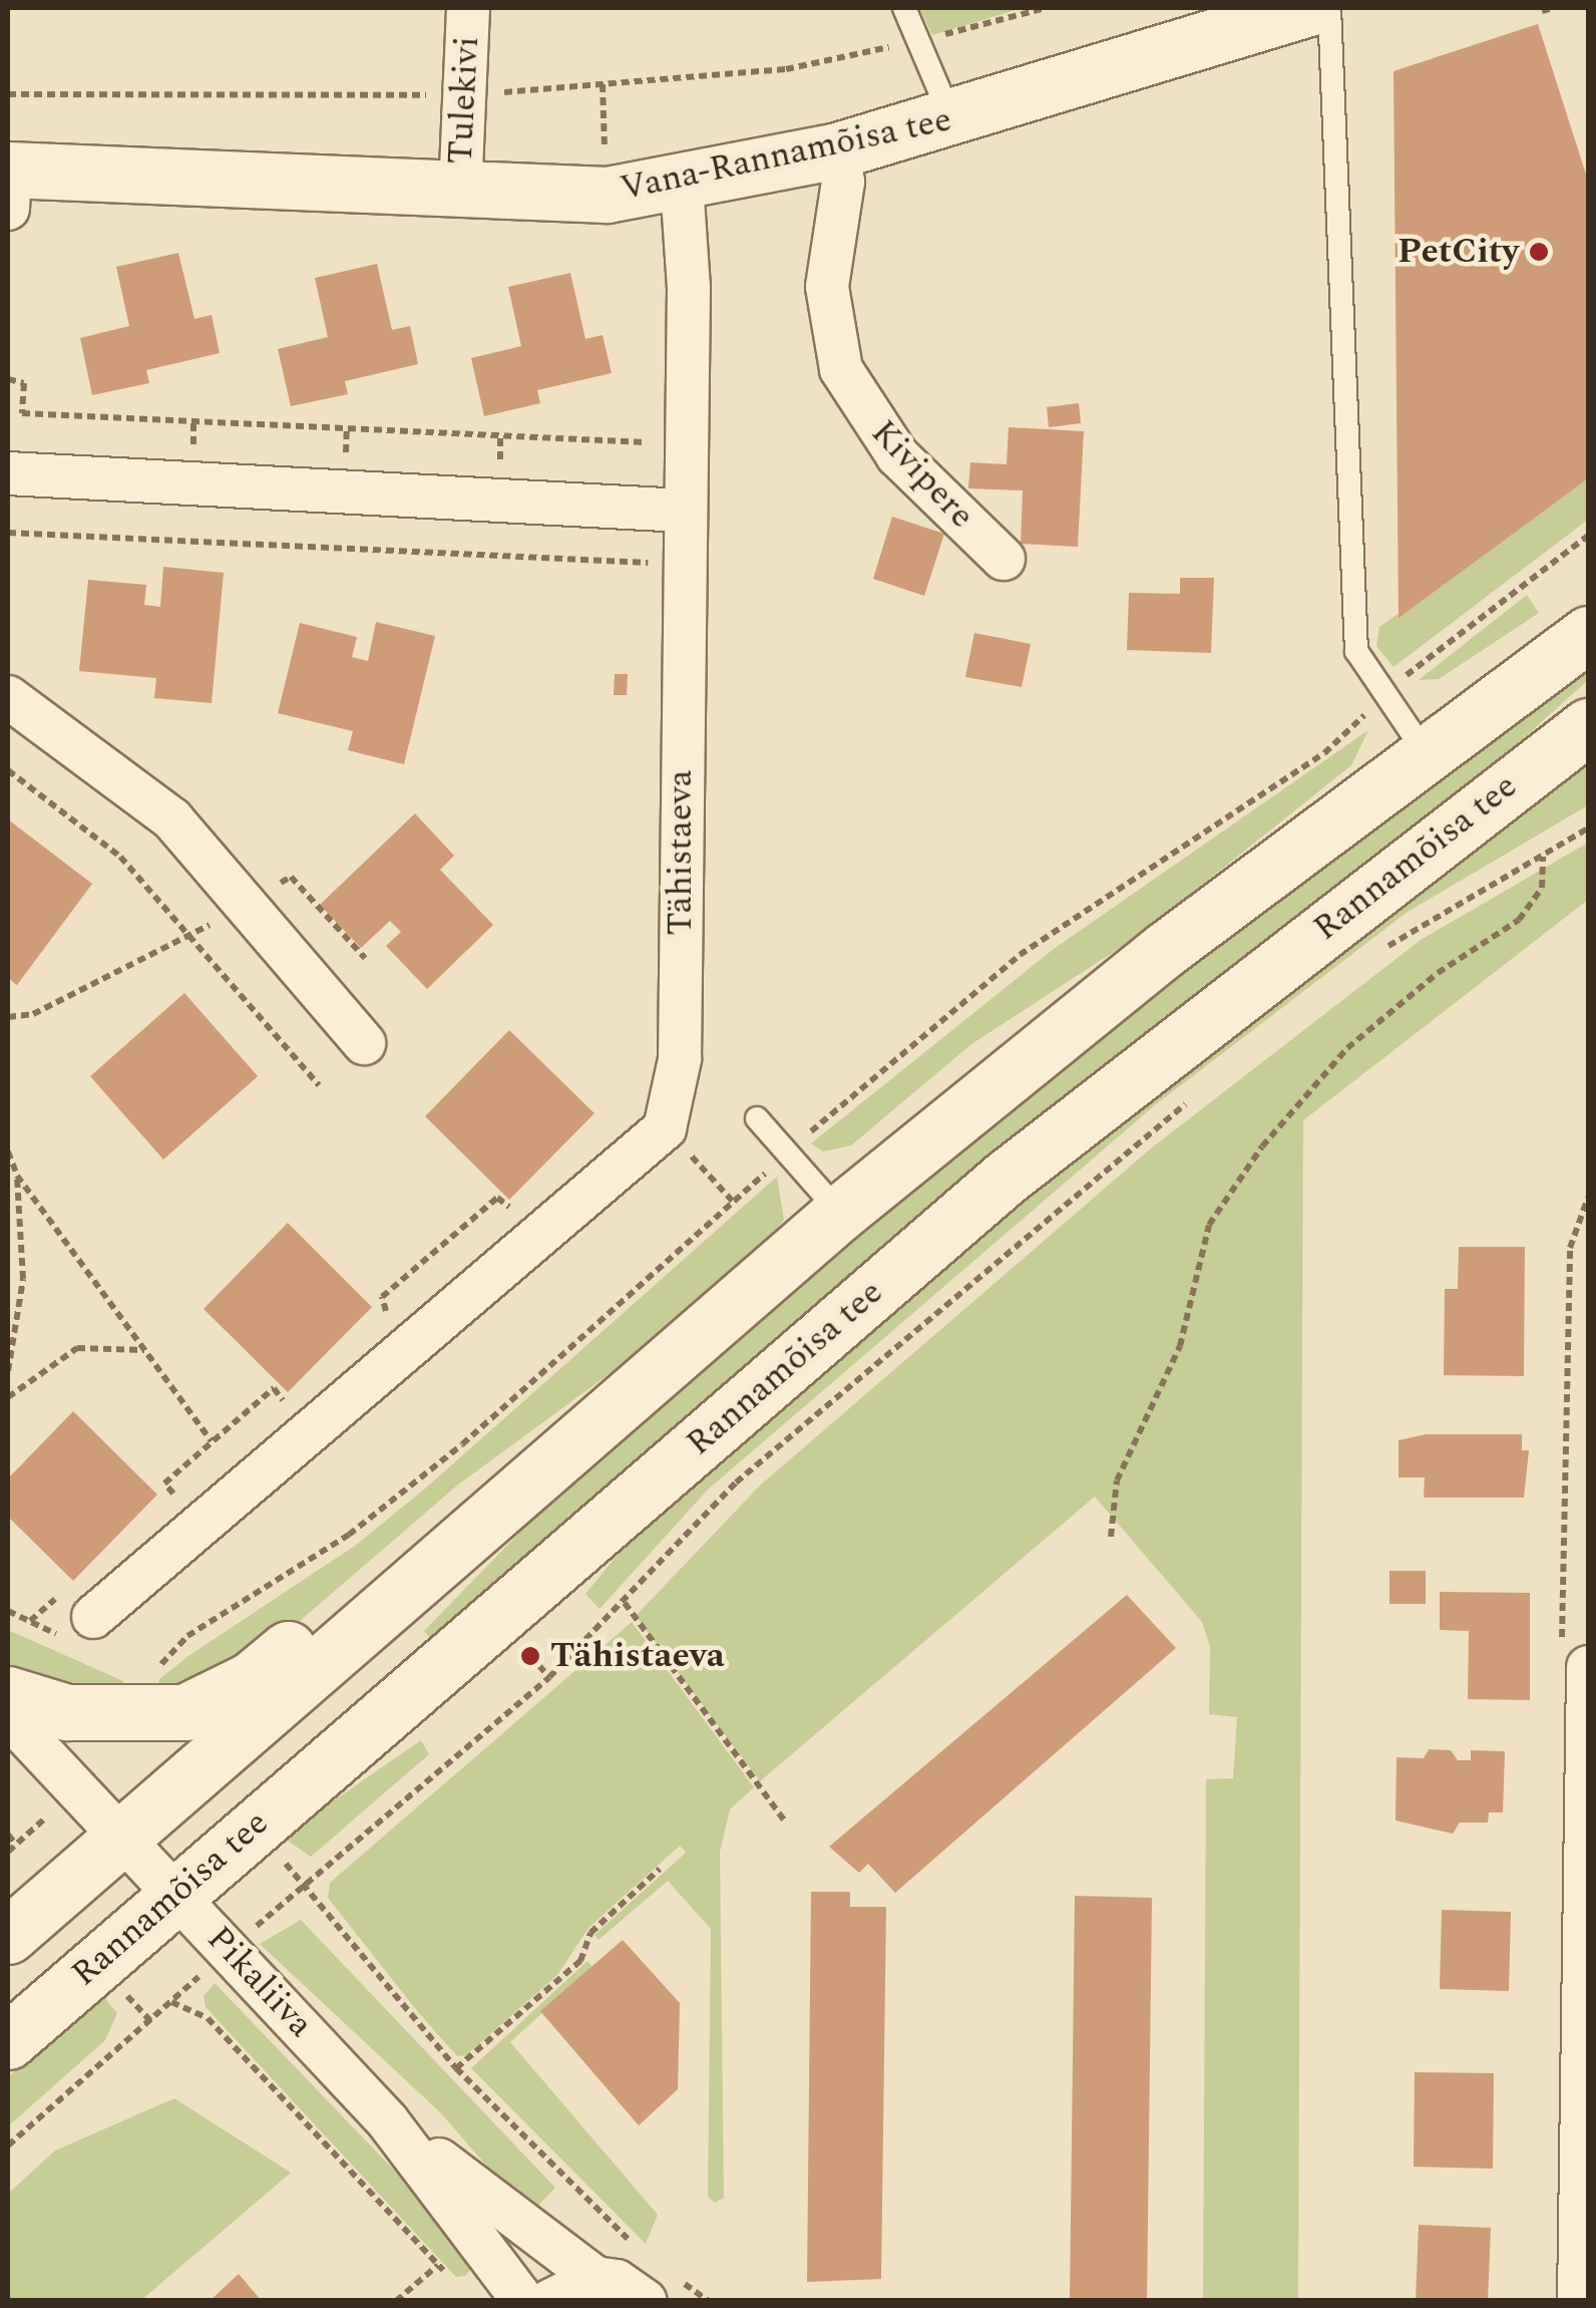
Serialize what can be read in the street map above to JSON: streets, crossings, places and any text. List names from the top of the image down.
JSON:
{
  "streets": {
    "main road": ["Vana-Rannamõisa tee", "Rannamõisa tee"],
    "street": [
      "Tulekivi",
      "Kivipere",
      "Tähistaeva",
      "Pikaliiva"
    ]
  },
  "crossings": [
    ["Tulekivi", "Vana-Rannamõisa tee"],
    ["Vana-Rannamõisa tee", "Kivipere"],
    ["Vana-Rannamõisa tee", "Tähistaeva"],
    ["Rannamõisa tee", "Pikaliiva"]
  ],
  "places": ["PetCity", "Tähistaeva"]
}
